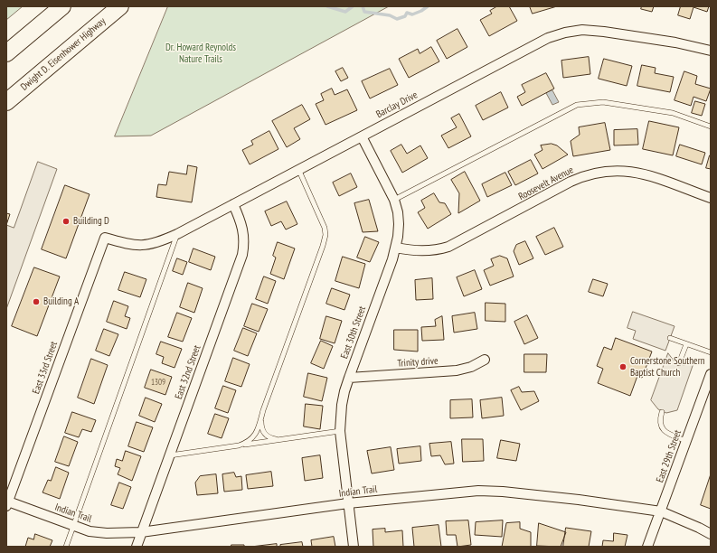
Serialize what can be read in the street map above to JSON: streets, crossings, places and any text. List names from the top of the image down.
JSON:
{
  "streets": {
    "highway": ["Dwight D. Eisenhower Highway"],
    "street": [
      "Barclay Drive",
      "Roosevelt Avenue",
      "East 30th Street",
      "Trinity drive",
      "East 33rd Street",
      "East 32nd Street",
      "East 29th Street",
      "Indian Trail"
    ]
  },
  "crossings": [
    ["Barclay Drive", "East 30th Street"],
    ["Barclay Drive", "East 33rd Street"],
    ["Barclay Drive", "East 32nd Street"],
    ["Roosevelt Avenue", "East 30th Street"],
    ["East 30th Street", "Trinity drive"],
    ["East 30th Street", "Indian Trail"],
    ["East 33rd Street", "Indian Trail"],
    ["East 32nd Street", "Indian Trail"],
    ["East 29th Street", "Indian Trail"]
  ],
  "parks": ["Dr. Howard Reynolds Nature Trails"],
  "places": ["Building D", "Building A", "Cornerstone Southern Baptist Church"],
  "house_numbers": ["1309"]
}
